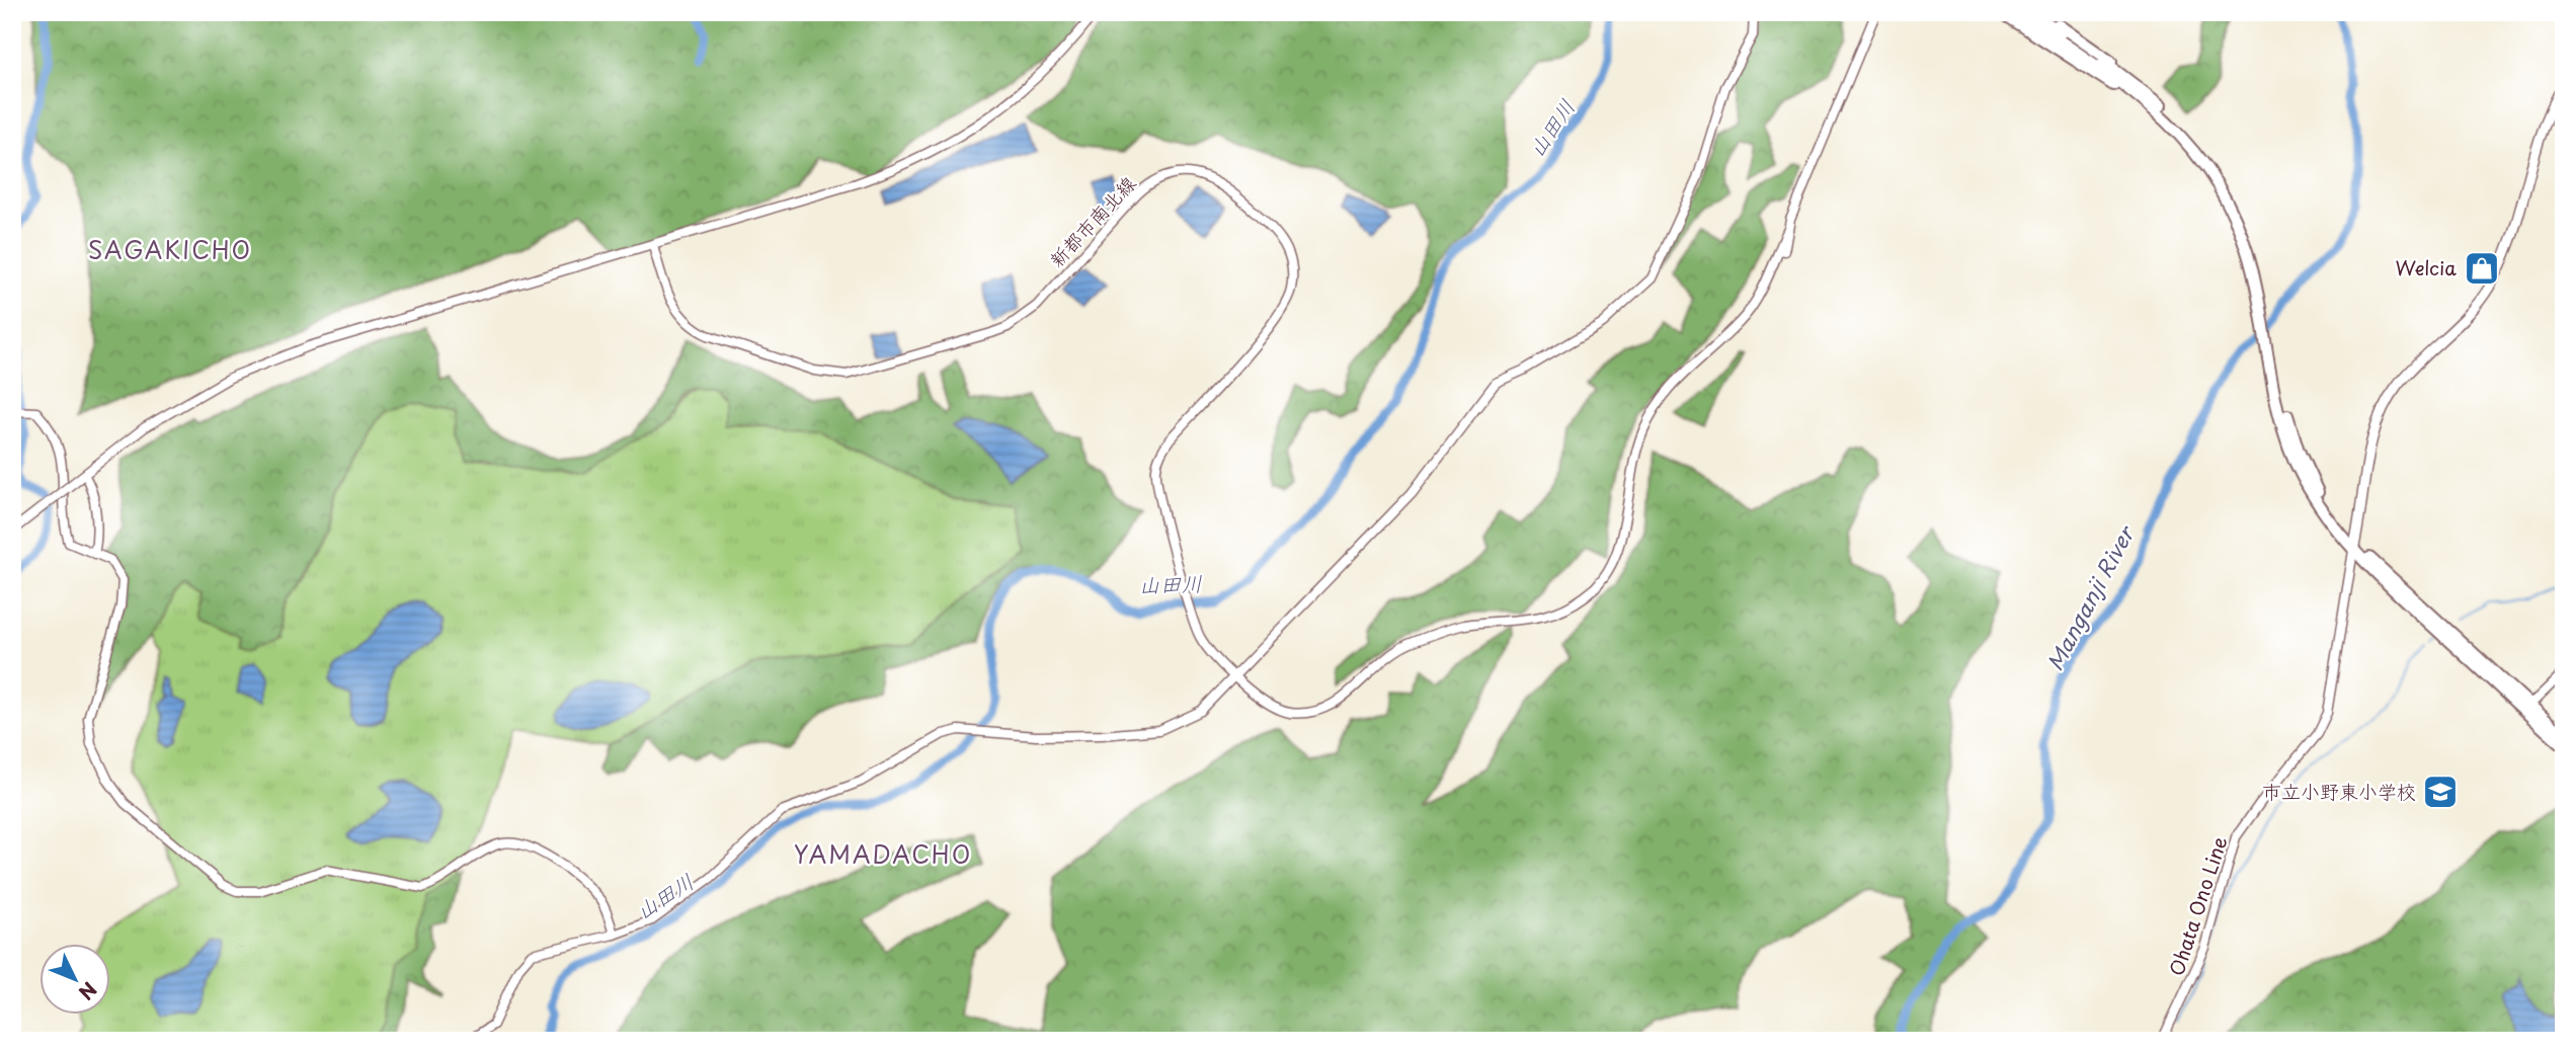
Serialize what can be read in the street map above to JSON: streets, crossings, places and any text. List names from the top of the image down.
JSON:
{
  "streets": {
    "street": ["新都市南北線", "Ohata Ono Line"]
  },
  "districts": ["SAGAKICHO", "YAMADACHO"],
  "water": ["山田川", "Manganji River"],
  "places": {
    "shop": ["Welcia"],
    "school or university": ["市立小野東小学校"]
  },
  "north": "bottom right"
}
